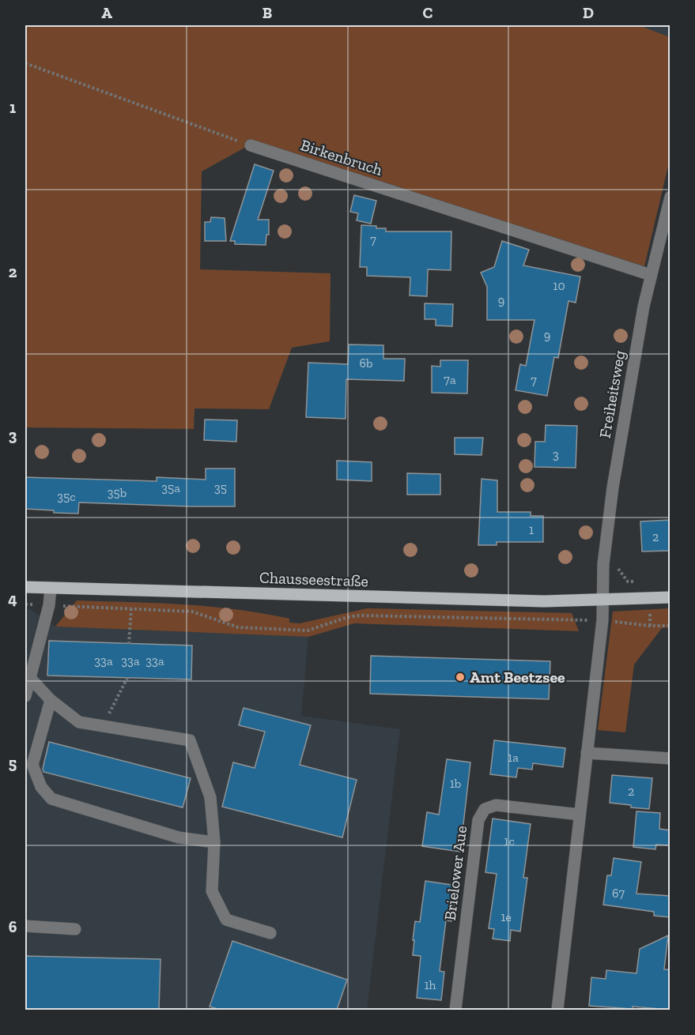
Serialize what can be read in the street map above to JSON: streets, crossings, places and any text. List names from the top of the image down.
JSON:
{
  "streets": {
    "main road": ["Chausseestraße"],
    "street": ["Birkenbruch", "Freiheitsweg", "Brielower Aue"]
  },
  "crossings": [
    ["Birkenbruch", "Freiheitsweg"],
    ["Freiheitsweg", "Chausseestraße"]
  ],
  "places": ["Amt Beetzsee"],
  "house_numbers": [
    "7",
    "10",
    "9",
    "9",
    "6b",
    "7a",
    "7",
    "3",
    "35a",
    "35",
    "35b",
    "35c",
    "1",
    "2",
    "33a",
    "33a",
    "33a",
    "1a",
    "1b",
    "2",
    "1c",
    "67",
    "1e",
    "1h"
  ],
  "grid": {
    "columns": [
      "A",
      "B",
      "C",
      "D"
    ],
    "rows": [
      "1",
      "2",
      "3",
      "4",
      "5",
      "6"
    ]
  }
}
